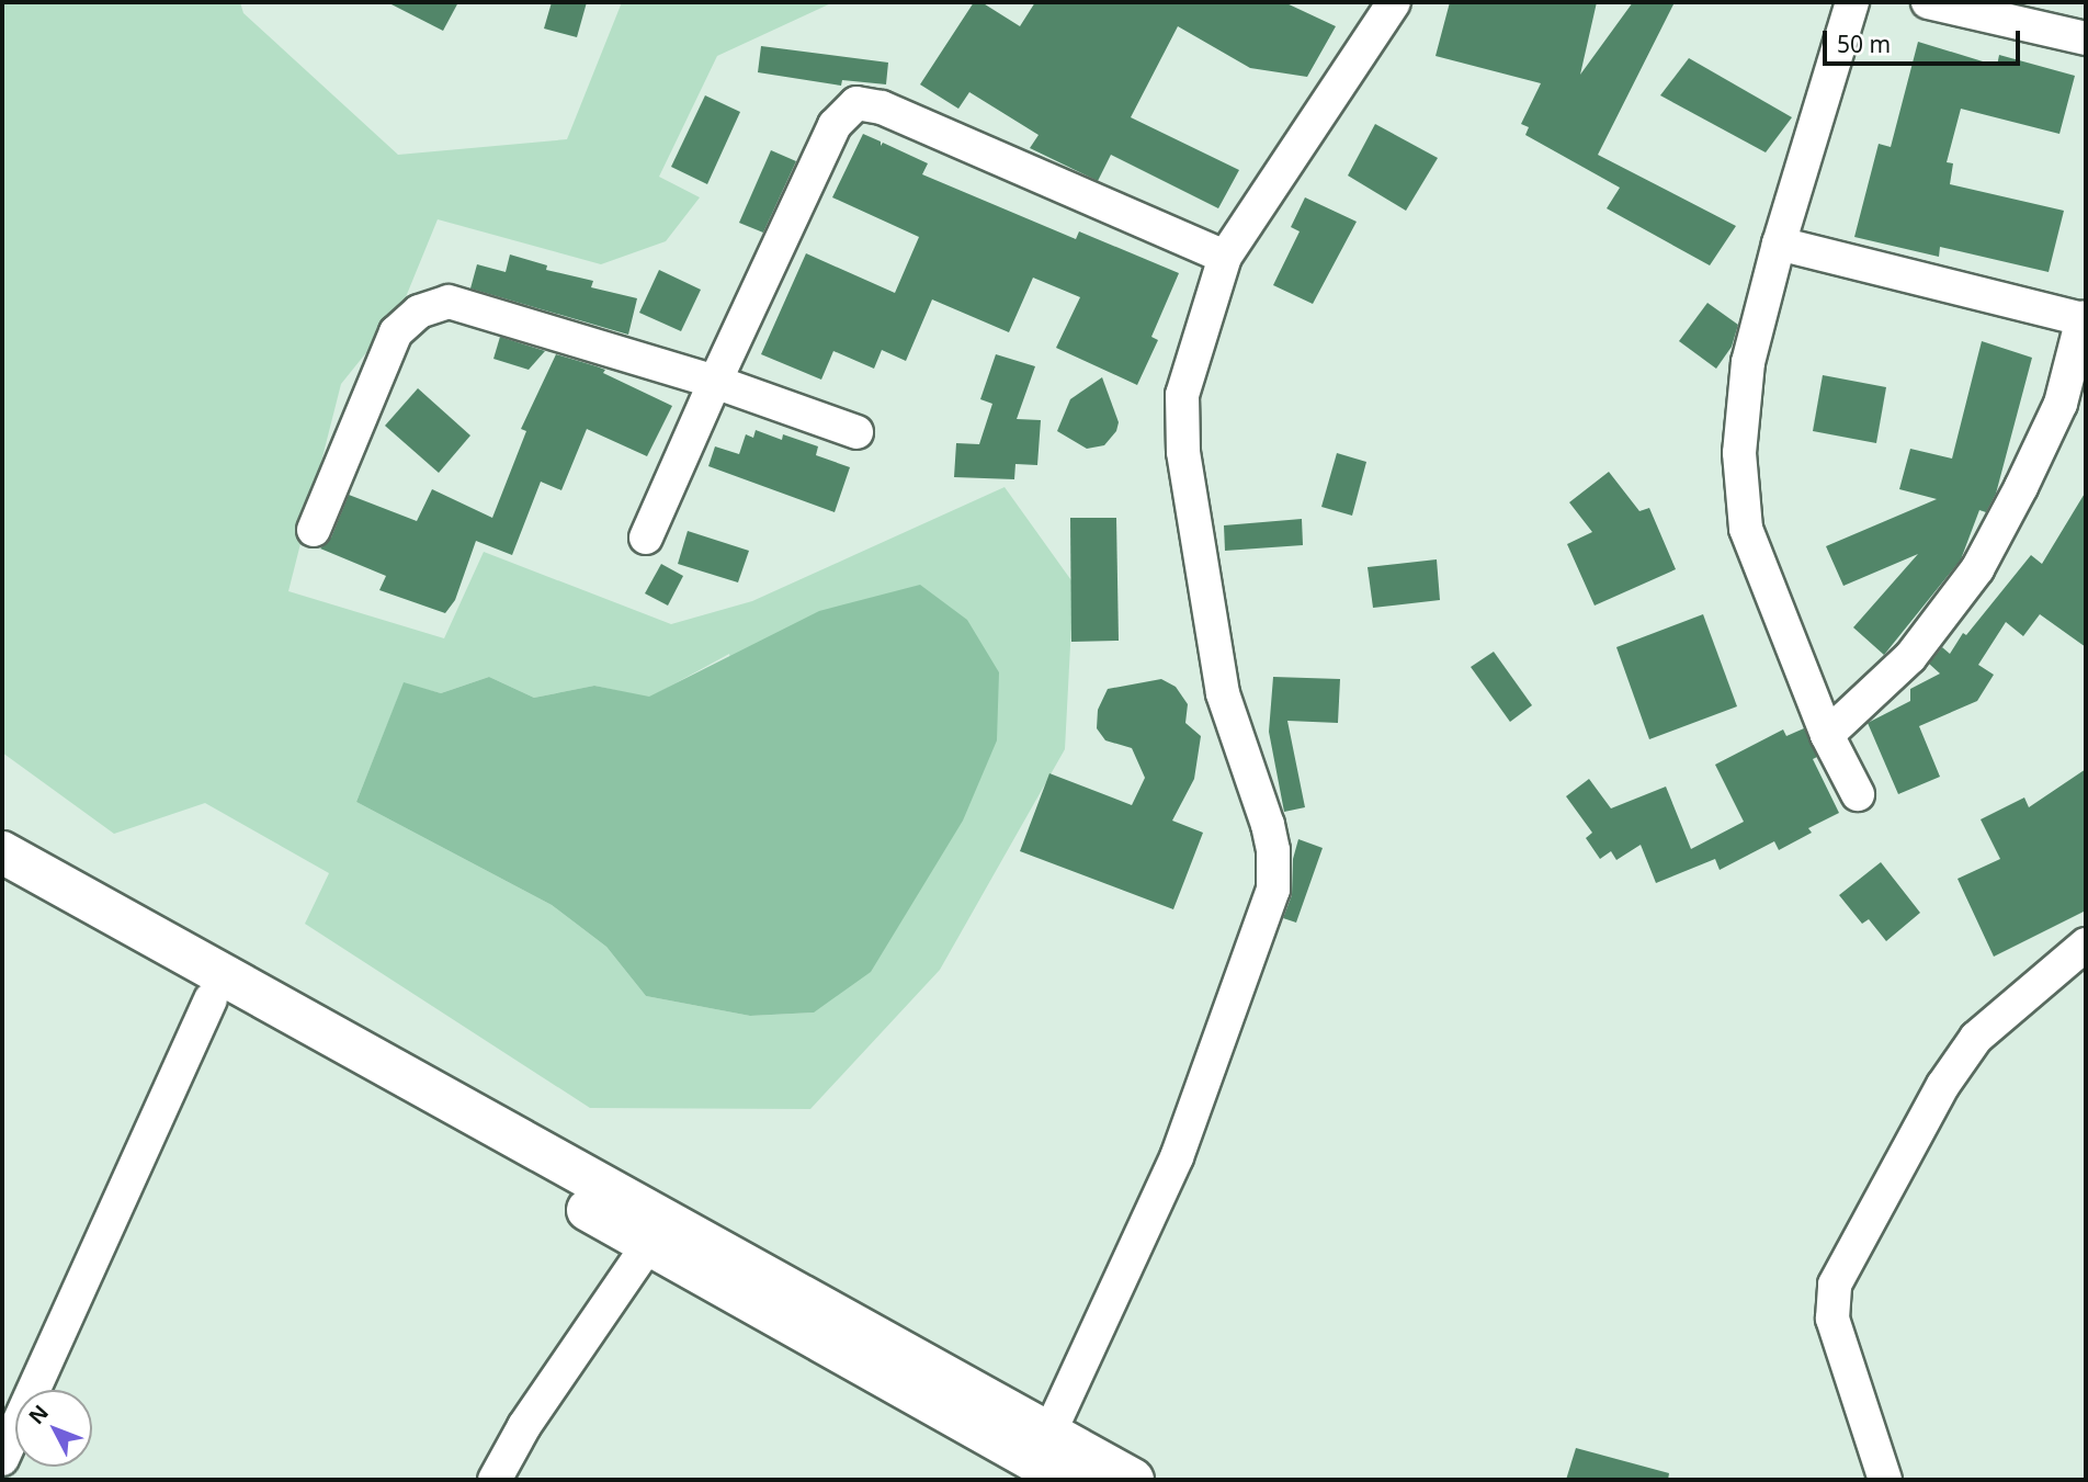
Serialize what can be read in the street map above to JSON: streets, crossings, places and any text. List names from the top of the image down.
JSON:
{
  "scale_bar": "50 m",
  "north": "top left"
}
